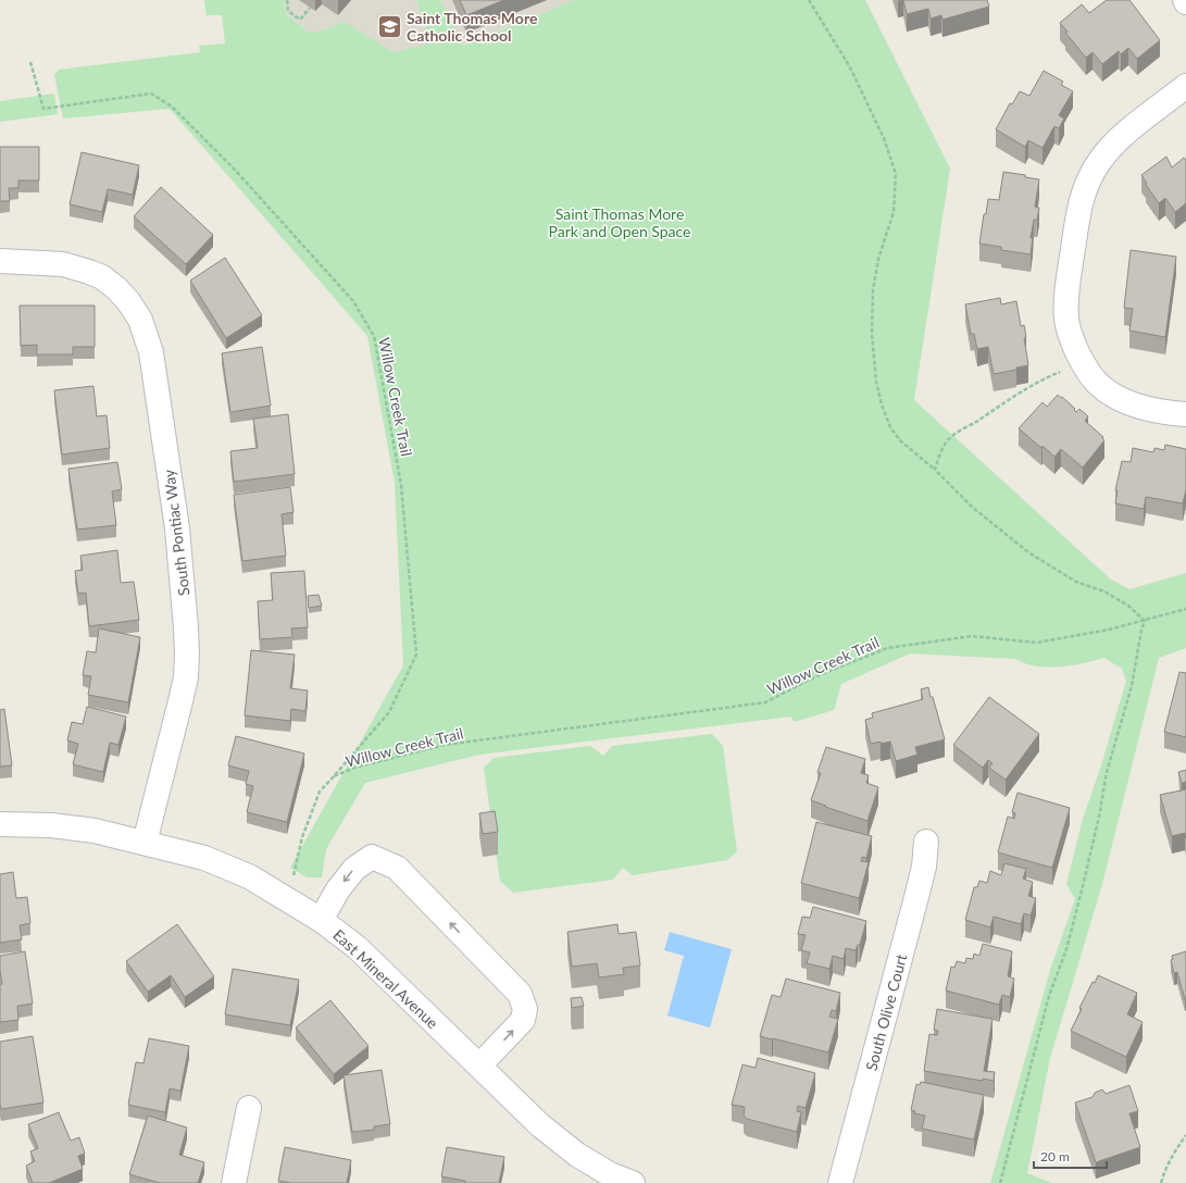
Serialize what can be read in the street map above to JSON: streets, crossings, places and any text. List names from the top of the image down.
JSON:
{
  "streets": {
    "street": ["South Pontiac Way", "East Mineral Avenue", "South Olive Court"],
    "path": ["Willow Creek Trail"]
  },
  "crossings": [
    ["South Pontiac Way", "East Mineral Avenue"]
  ],
  "parks": ["Saint Thomas More Park and Open Space"],
  "places": {
    "school or university": ["Saint Thomas More Catholic School"]
  },
  "scale_bar": "20 m"
}
